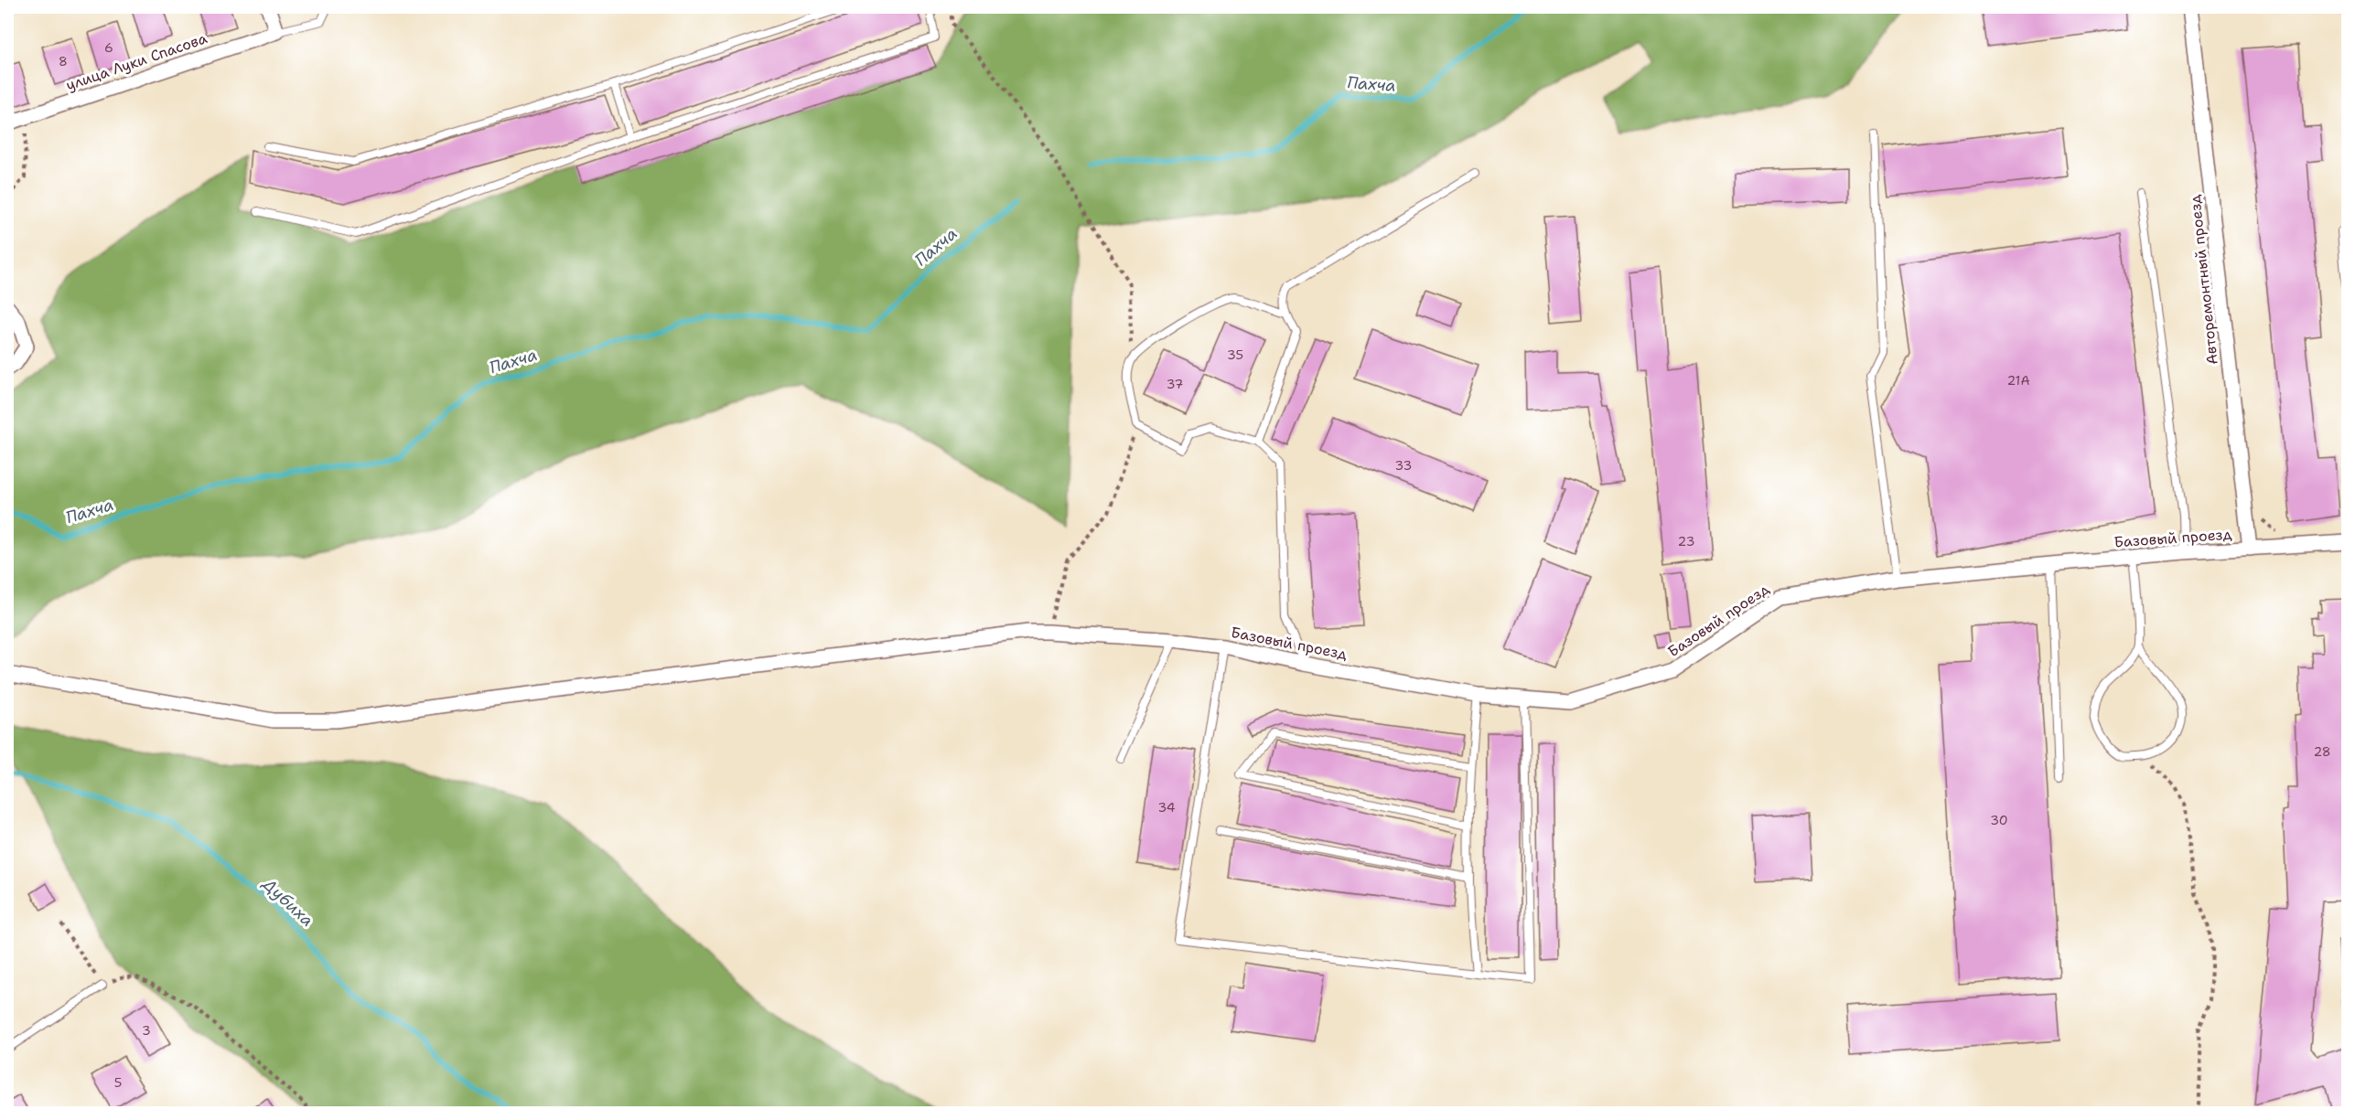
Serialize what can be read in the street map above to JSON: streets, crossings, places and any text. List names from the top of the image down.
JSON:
{
  "streets": {
    "street": ["улица Луки Спасова", "Авторемонтный проезд", "Базовый проезд"]
  },
  "crossings": [
    ["Авторемонтный проезд", "Базовый проезд"]
  ],
  "water": ["Пахча", "Дубиха"],
  "house_numbers": [
    "6",
    "8",
    "35",
    "21А",
    "37",
    "33",
    "23",
    "28",
    "34",
    "30",
    "3",
    "5"
  ]
}
